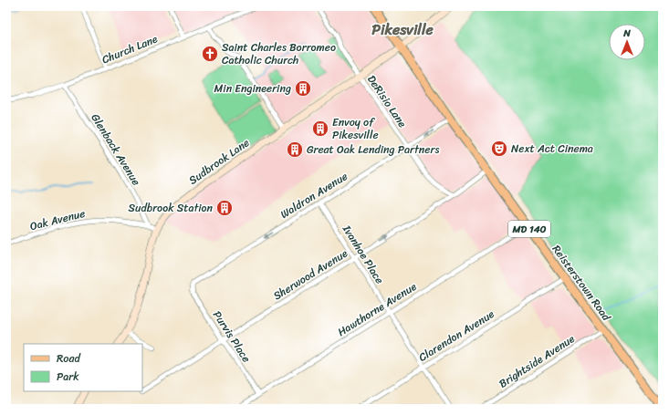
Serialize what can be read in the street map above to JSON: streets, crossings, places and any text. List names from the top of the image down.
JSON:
{
  "streets": {
    "main road": ["MD 140", "Reisterstown Road"],
    "street": [
      "Church Lane",
      "DeRisio Lane",
      "Glenback Avenue",
      "Sudbrook Lane",
      "Waldron Avenue",
      "Oak Avenue",
      "Ivanhoe Place",
      "Sherwood Avenue",
      "Hawthorne Avenue",
      "Clarendon Avenue",
      "Purvis Place",
      "Brightside Avenue"
    ]
  },
  "crossings": [
    ["Church Lane", "Glenback Avenue"],
    ["DeRisio Lane", "Sudbrook Lane"],
    ["DeRisio Lane", "Waldron Avenue"],
    ["DeRisio Lane", "Sherwood Avenue"],
    ["Glenback Avenue", "Oak Avenue"],
    ["Sudbrook Lane", "Oak Avenue"],
    ["Sudbrook Lane", "Reisterstown Road"],
    ["Waldron Avenue", "Ivanhoe Place"],
    ["Waldron Avenue", "Reisterstown Road"],
    ["Waldron Avenue", "Purvis Place"],
    ["Ivanhoe Place", "Sherwood Avenue"],
    ["Ivanhoe Place", "Hawthorne Avenue"],
    ["Ivanhoe Place", "Clarendon Avenue"],
    ["Sherwood Avenue", "Reisterstown Road"],
    ["Sherwood Avenue", "Purvis Place"],
    ["Reisterstown Road", "Hawthorne Avenue"],
    ["Reisterstown Road", "Clarendon Avenue"],
    ["Reisterstown Road", "Brightside Avenue"],
    ["Hawthorne Avenue", "Purvis Place"]
  ],
  "one_way": ["Waldron Avenue"],
  "districts": ["Pikesville"],
  "places": {
    "church": ["Saint Charles Borromeo Catholic Church"],
    "building": [
      "Min Engineering",
      "Envoy of Pikesville",
      "Great Oak Lending Partners",
      "Sudbrook Station"
    ],
    "theatre": ["Next Act Cinema"]
  },
  "legend": ["Road", "Park"],
  "north": "top"
}
